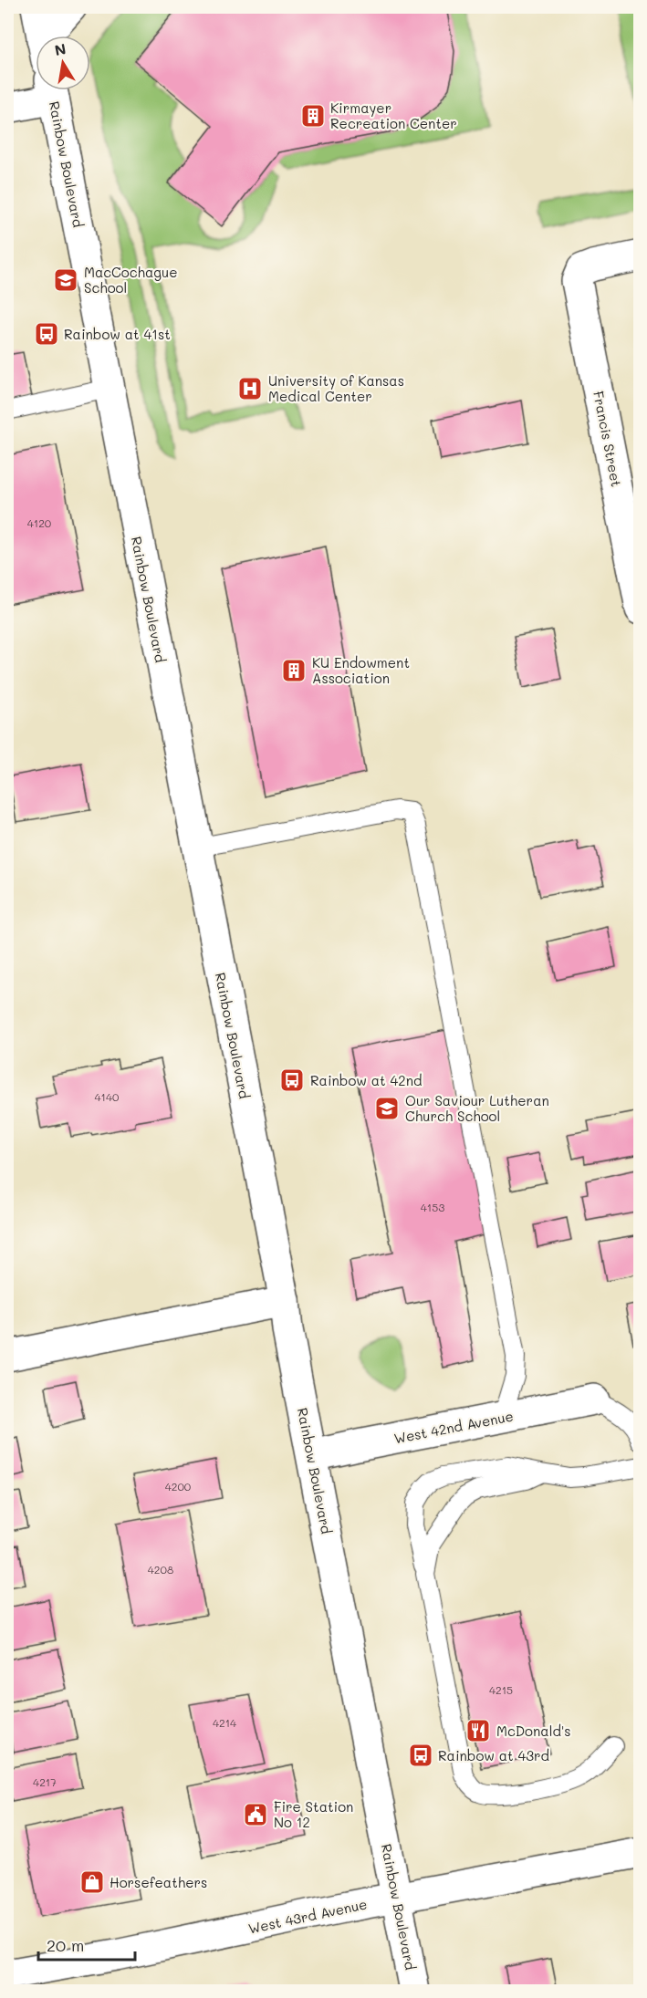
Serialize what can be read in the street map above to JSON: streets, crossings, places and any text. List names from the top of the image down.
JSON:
{
  "streets": {
    "main road": [
      "Rainbow Boulevard",
      "Francis Street",
      "West 42nd Avenue",
      "West 43rd Avenue"
    ]
  },
  "crossings": [
    ["Rainbow Boulevard", "West 42nd Avenue"],
    ["Rainbow Boulevard", "West 43rd Avenue"]
  ],
  "places": {
    "building": ["Kirmayer Recreation Center", "KU Endowment Association"],
    "school or university": ["MacCochague School", "Our Saviour Lutheran Church School"],
    "bus stop": ["Rainbow at 41st", "Rainbow at 42nd", "Rainbow at 43rd"],
    "hospital": ["University of Kansas Medical Center"],
    "restaurant": ["McDonald's"],
    "public building": ["Fire Station No 12"],
    "shop": ["Horsefeathers"]
  },
  "house_numbers": [
    "4120",
    "4140",
    "4153",
    "4200",
    "4208",
    "4215",
    "4214",
    "4217"
  ],
  "scale_bar": "20 m",
  "north": "top"
}
